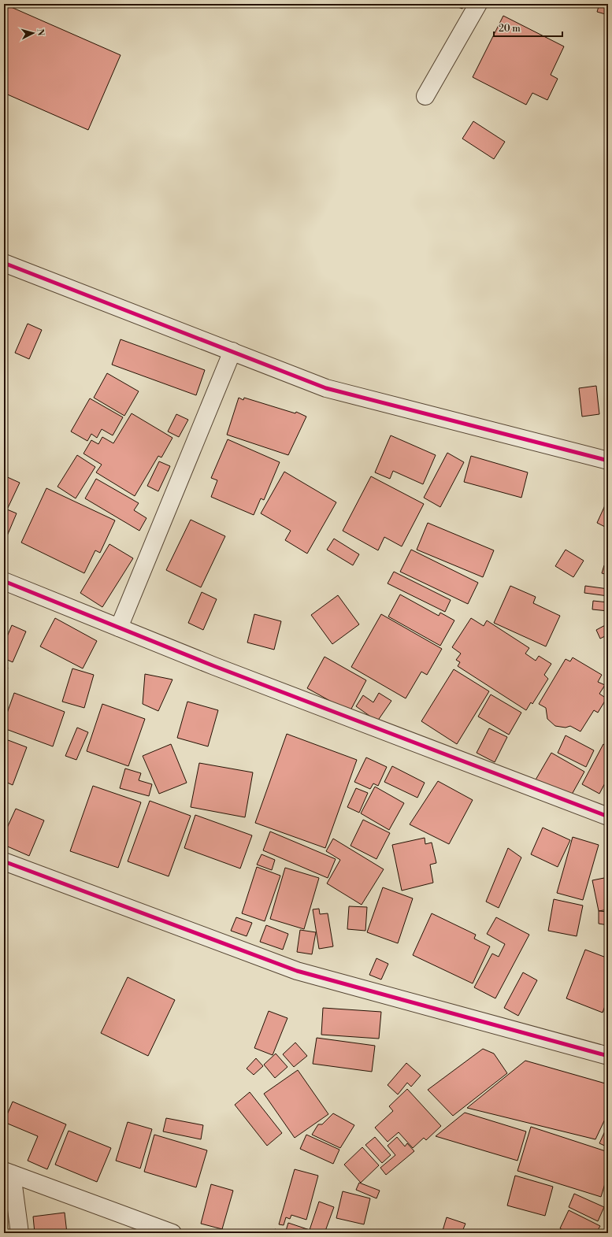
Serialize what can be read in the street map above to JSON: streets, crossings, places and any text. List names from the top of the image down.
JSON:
{
  "scale_bar": "20 m",
  "north": "right"
}
